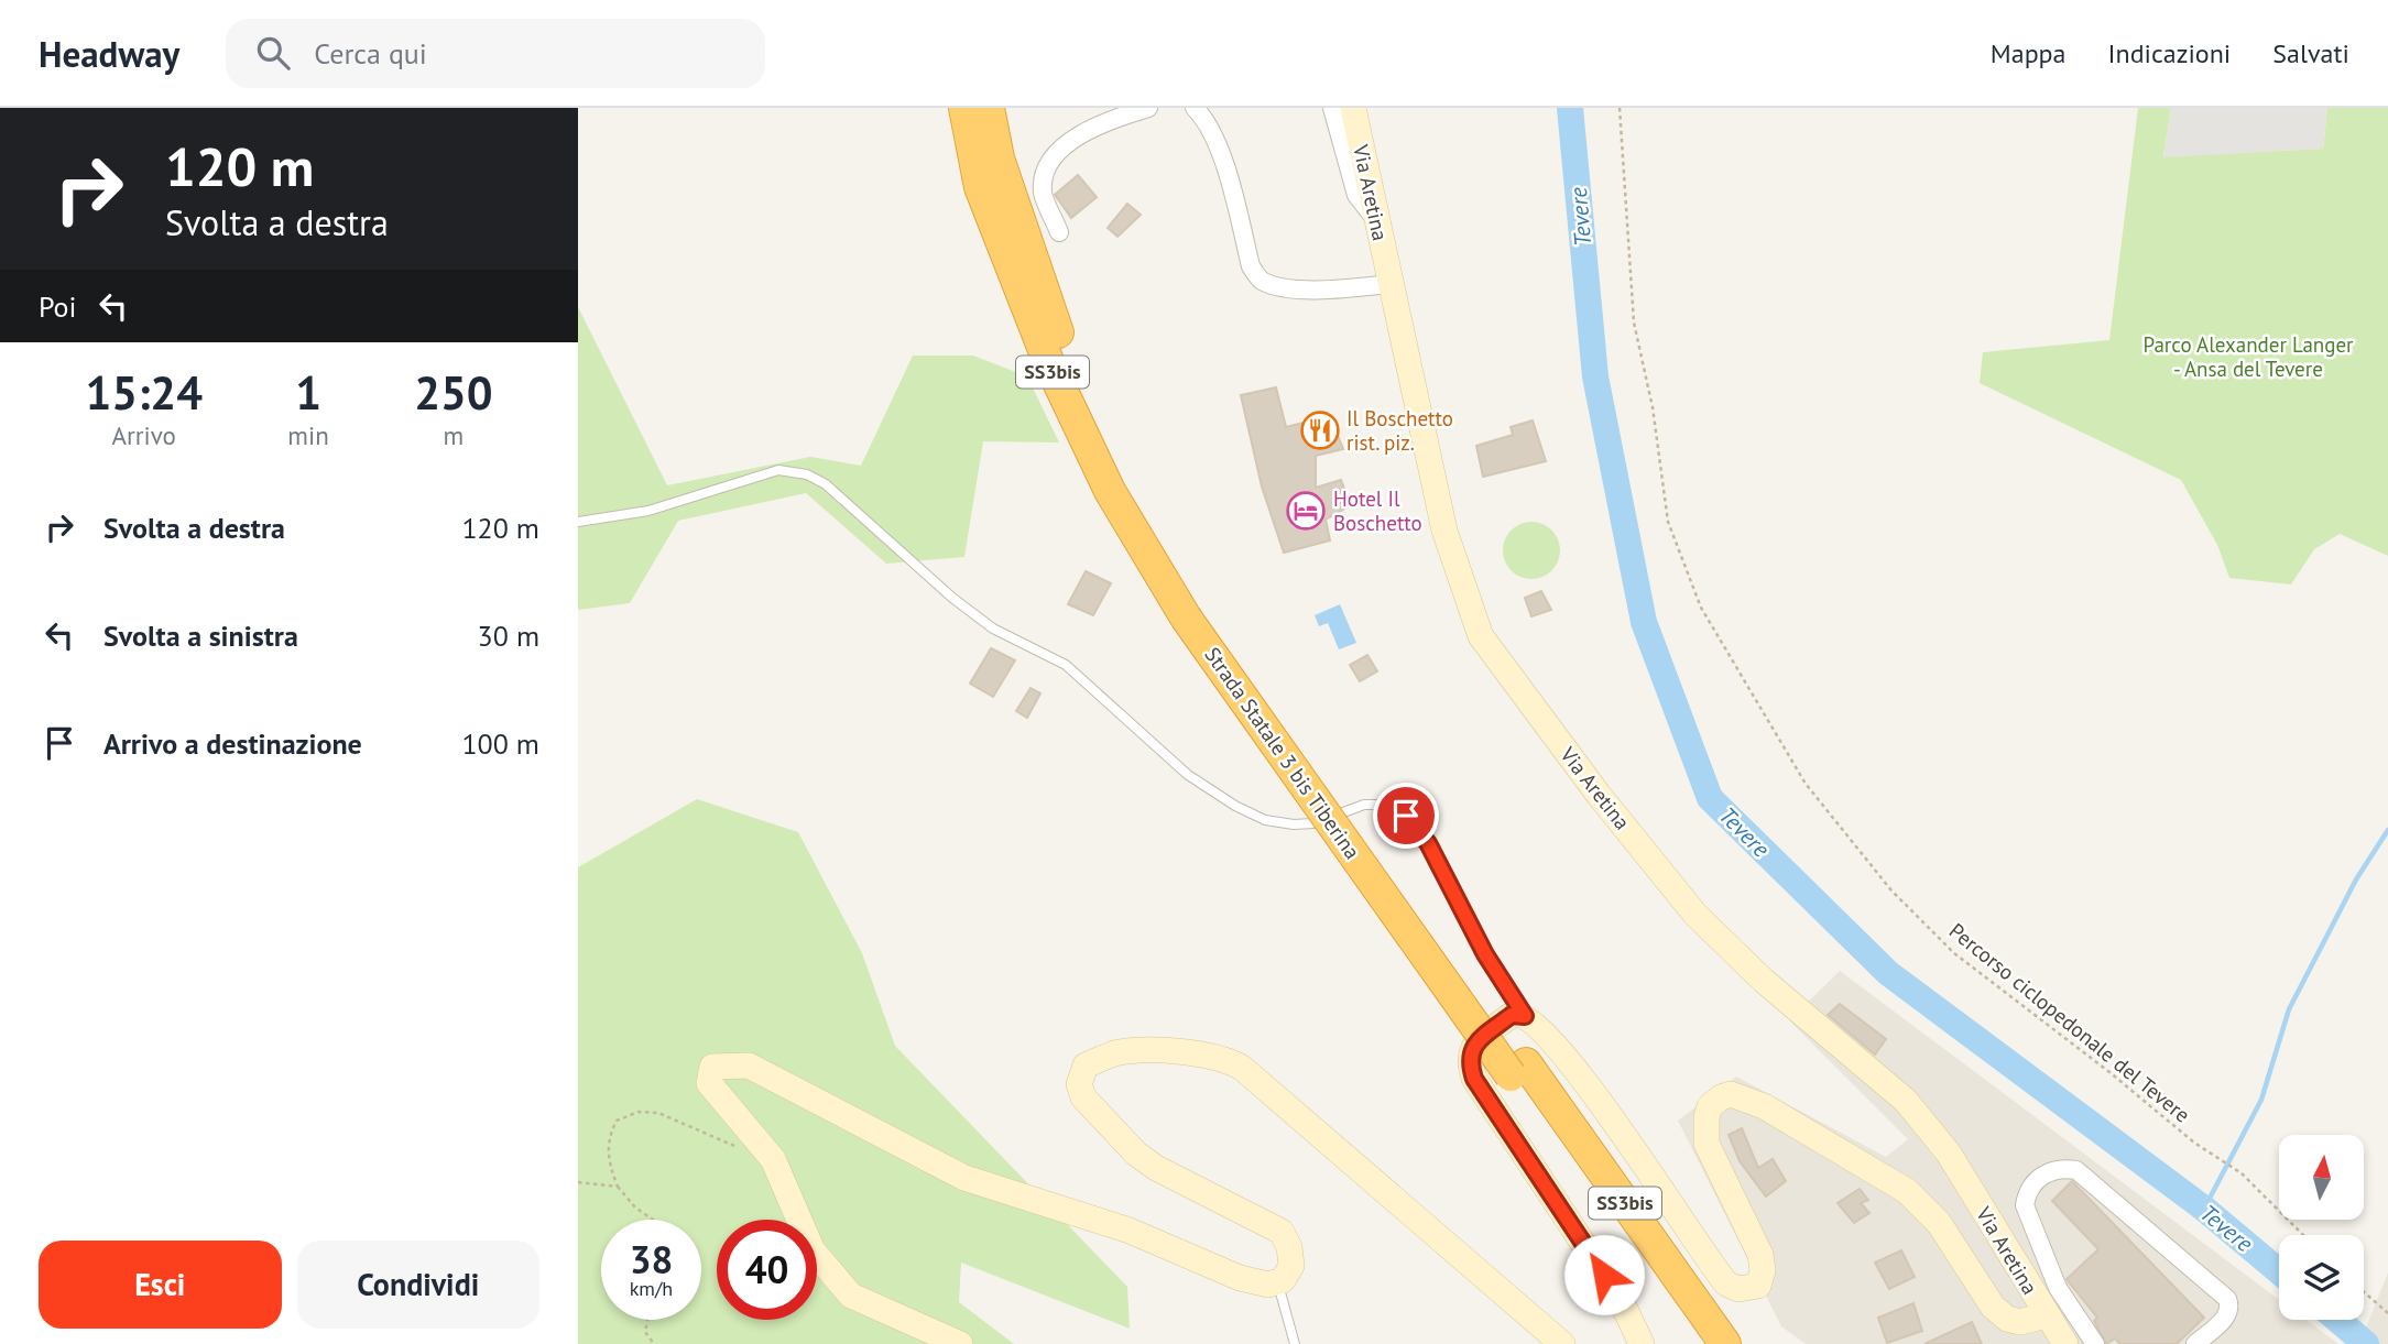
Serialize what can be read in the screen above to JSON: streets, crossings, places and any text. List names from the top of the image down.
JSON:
{
  "streets": {
    "highway": ["SS3bis", "Strada Statale 3 bis Tiberina"],
    "street": ["Via Aretina"],
    "path": ["Percorso ciclopedonale del Tevere"]
  },
  "water": ["Tevere"],
  "parks": ["Parco Alexander Langer - Ansa del Tevere"],
  "places": {
    "restaurant": ["Il Boschetto rist. piz."],
    "hotel": ["Hotel Il Boschetto"]
  },
  "north": "top",
  "page": {
    "header": "Headway",
    "search": "Cerca qui",
    "nav": ["Mappa", "Indicazioni", "Salvati"],
    "turn": ["120 m", "Svolta a destra"],
    "then": "Poi",
    "eta": [
      "15:24",
      "Arrivo",
      "1",
      "min",
      "250",
      "m"
    ],
    "list": [
      {
        "name": "Svolta a destra",
        "value": "120 m"
      },
      {
        "name": "Svolta a sinistra",
        "value": "30 m"
      },
      {
        "name": "Arrivo a destinazione",
        "value": "100 m"
      }
    ],
    "speed": "38 km/h",
    "limit": "40",
    "buttons": ["Esci", "Condividi"]
  }
}
